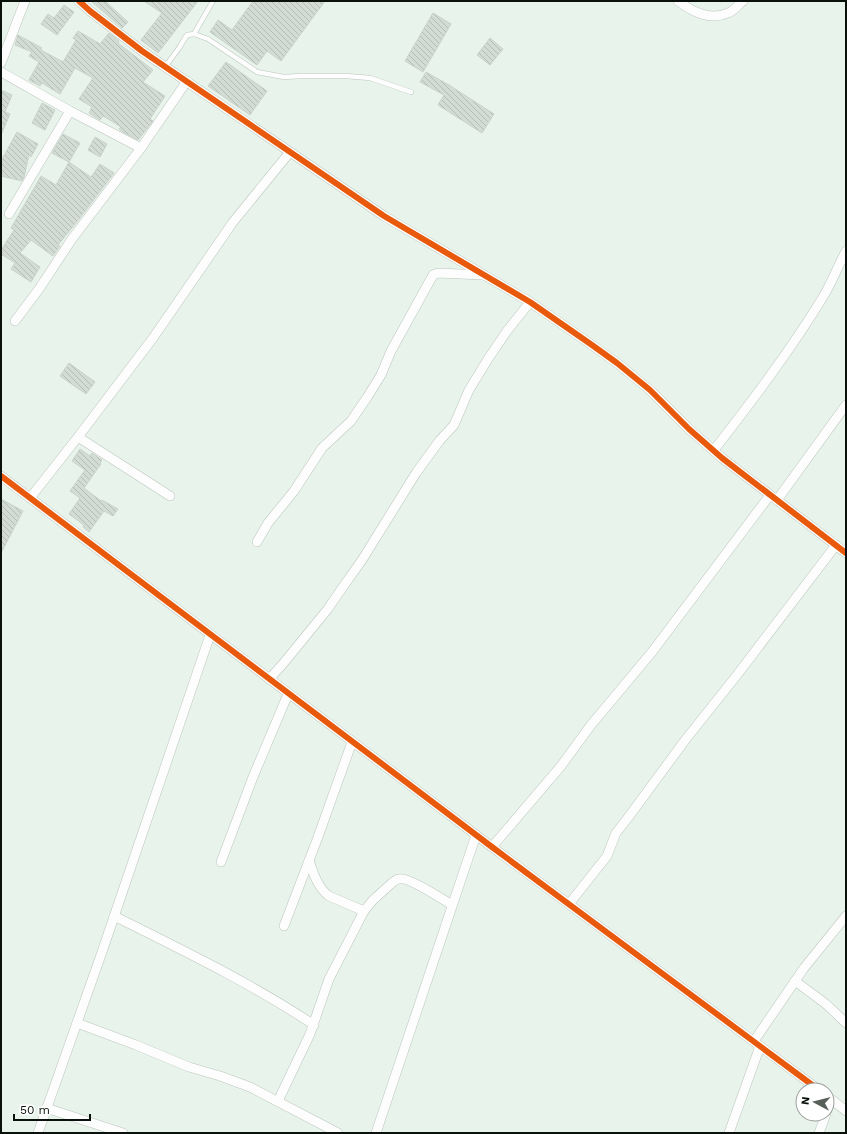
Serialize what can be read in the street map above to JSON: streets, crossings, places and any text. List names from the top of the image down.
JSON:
{
  "scale_bar": "50 m",
  "north": "left"
}
